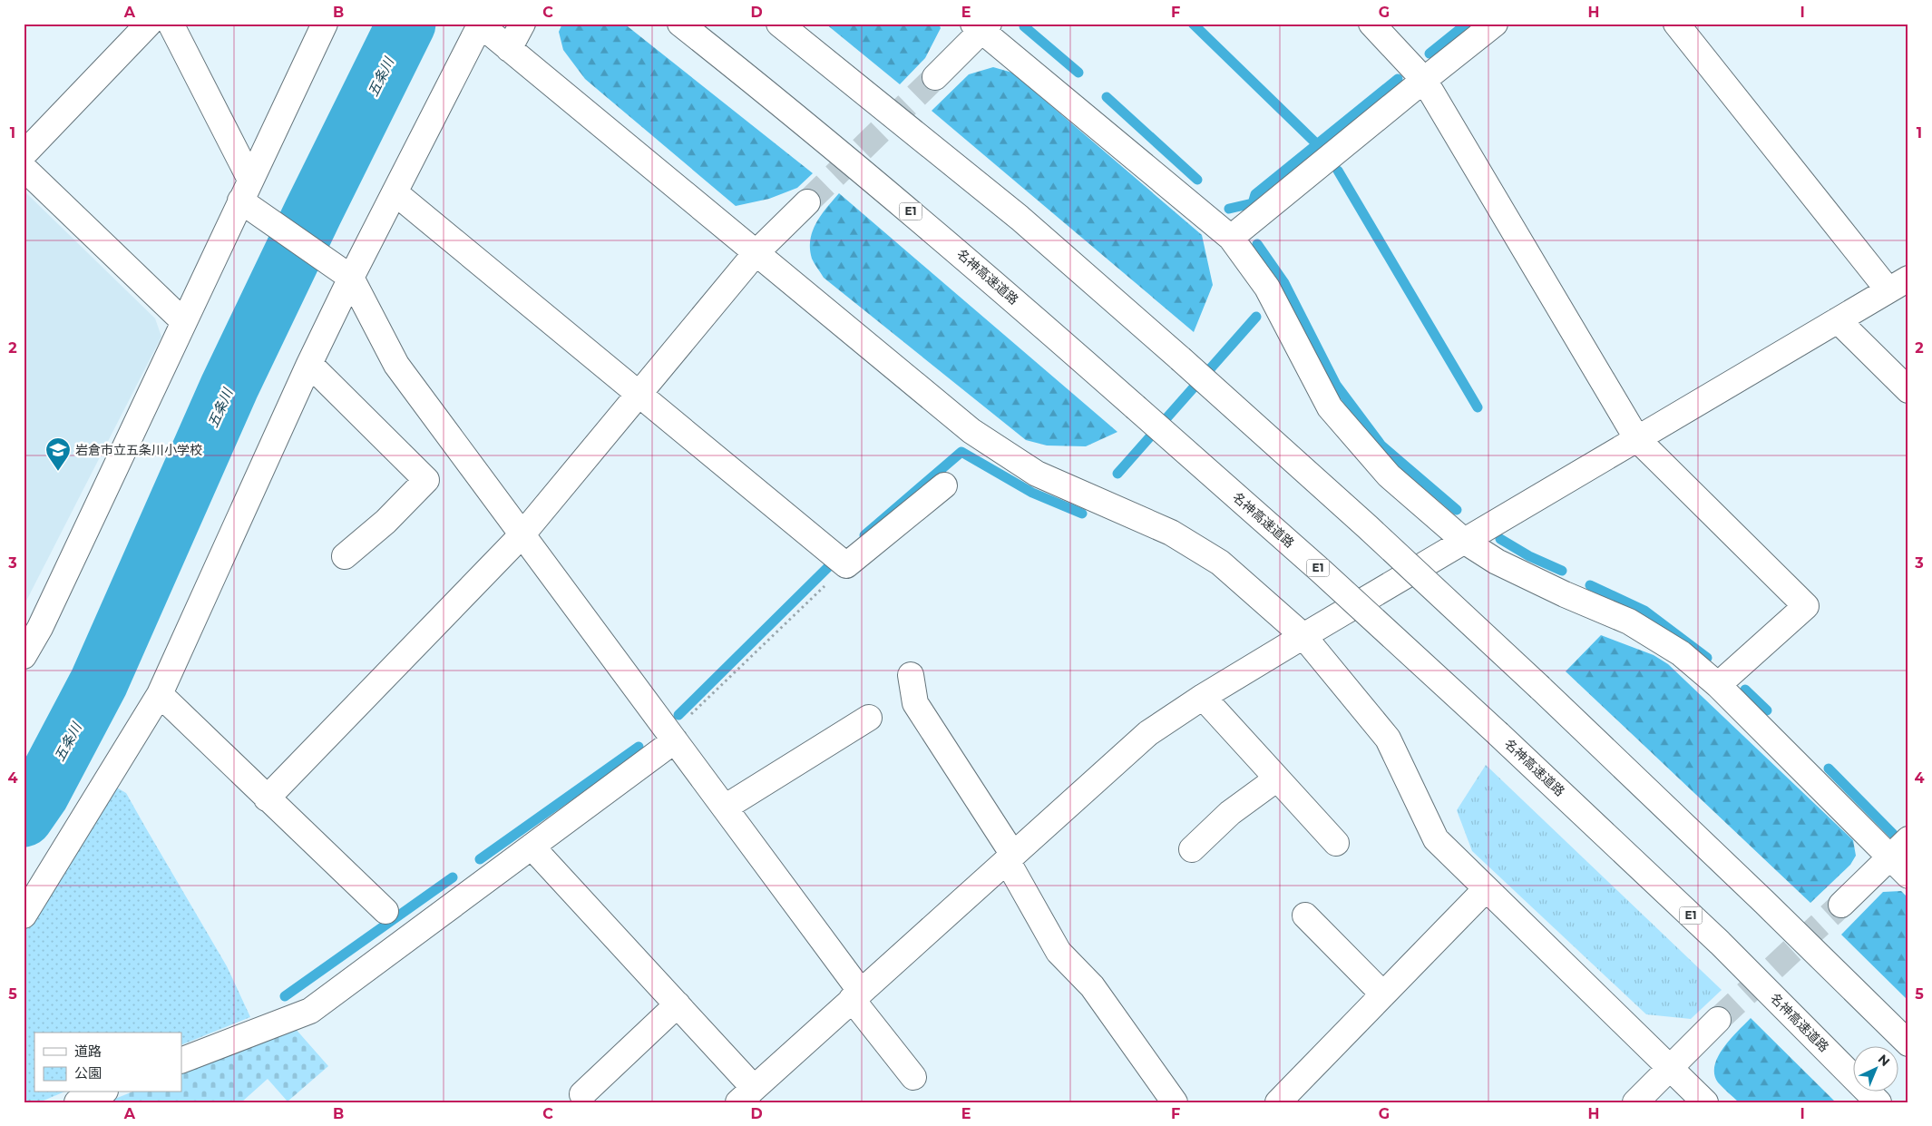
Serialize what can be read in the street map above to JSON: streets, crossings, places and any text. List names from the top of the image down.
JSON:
{
  "streets": {
    "main road": ["E1", "名神高速道路"]
  },
  "water": ["五条川"],
  "places": {
    "school or university": ["岩倉市立五条川小学校"]
  },
  "legend": ["道路", "公園"],
  "north": "top right",
  "grid": {
    "columns": [
      "A",
      "B",
      "C",
      "D",
      "E",
      "F",
      "G",
      "H",
      "I"
    ],
    "rows": [
      "1",
      "2",
      "3",
      "4",
      "5"
    ]
  }
}
